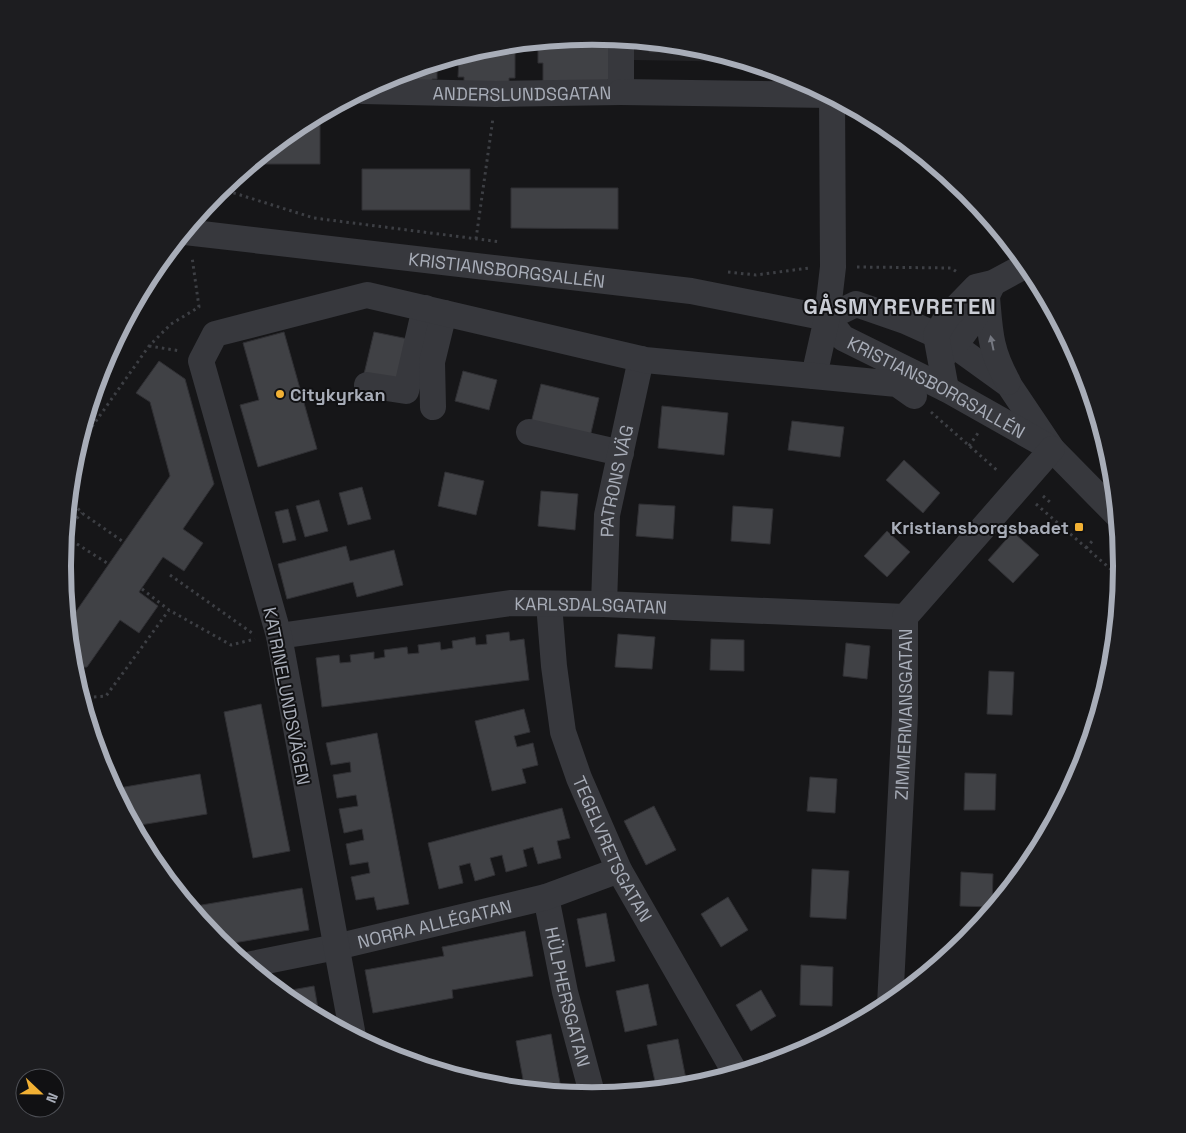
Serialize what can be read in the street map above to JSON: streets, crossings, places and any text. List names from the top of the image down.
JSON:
{
  "streets": {
    "street": [
      "ANDERSLUNDSGATAN",
      "KRISTIANSBORGSALLÉN",
      "PATRONS VÄG",
      "KARLSDALSGATAN",
      "KATRINELUNDSVÄGEN",
      "ZIMMERMANSGATAN",
      "TEGELVRETSGATAN",
      "NORRA ALLÉGATAN",
      "HÜLPHERSGATAN"
    ]
  },
  "crossings": [
    ["KRISTIANSBORGSALLÉN", "PATRONS VÄG"],
    ["KRISTIANSBORGSALLÉN", "KATRINELUNDSVÄGEN"],
    ["KRISTIANSBORGSALLÉN", "ZIMMERMANSGATAN"],
    ["PATRONS VÄG", "KARLSDALSGATAN"],
    ["KARLSDALSGATAN", "KATRINELUNDSVÄGEN"],
    ["KARLSDALSGATAN", "ZIMMERMANSGATAN"],
    ["KARLSDALSGATAN", "TEGELVRETSGATAN"],
    ["KATRINELUNDSVÄGEN", "NORRA ALLÉGATAN"],
    ["TEGELVRETSGATAN", "NORRA ALLÉGATAN"],
    ["NORRA ALLÉGATAN", "HÜLPHERSGATAN"]
  ],
  "districts": ["GÅSMYREVRETEN"],
  "places": {
    "other": ["Citykyrkan"],
    "transit": ["Kristiansborgsbadet"]
  },
  "north": "right"
}
